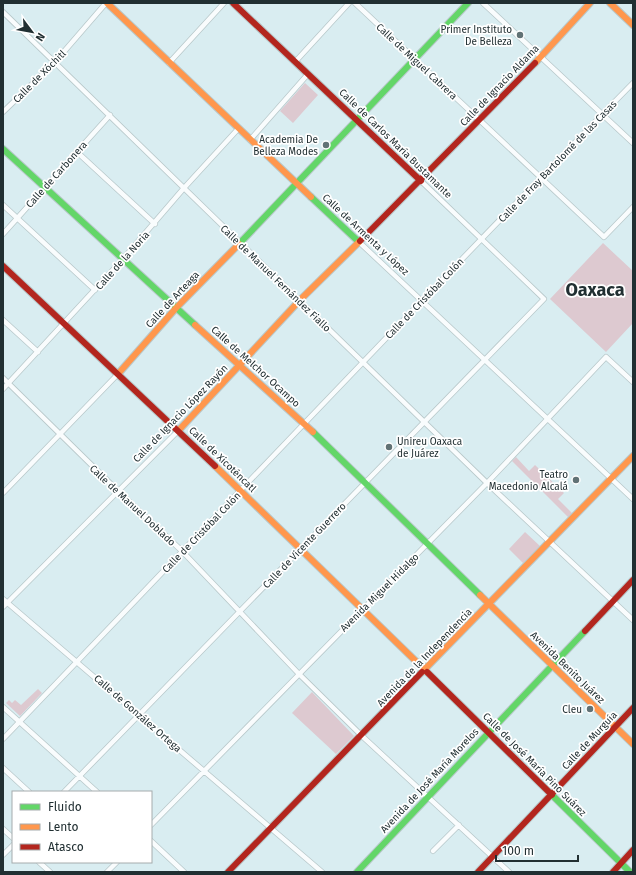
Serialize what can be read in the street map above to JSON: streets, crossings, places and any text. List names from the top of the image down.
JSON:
{
  "streets": {
    "main road": [
      "Calle de Ignacio Aldama",
      "Calle de Carlos María Bustamante",
      "Calle de Armenta y López",
      "Calle de Arteaga",
      "Calle de Melchor Ocampo",
      "Calle de Ignacio López Rayón",
      "Calle de Xicoténcatl",
      "Avenida de la Independencia",
      "Avenida Benito Juárez",
      "Calle de Murguía",
      "Calle de José María Pino Suárez",
      "Avenida de José María Morelos"
    ],
    "street": [
      "Calle de Miguel Cabrera",
      "Calle de Xóchitl",
      "Calle de Fray Bartolomé de las Casas",
      "Calle de Carbonera",
      "Calle de la Noria",
      "Calle de Manuel Fernández Fiallo",
      "Calle de Cristóbal Colón",
      "Calle de Manuel Doblado",
      "Calle de Vicente Guerrero",
      "Avenida Miguel Hidalgo",
      "Calle de González Ortega"
    ]
  },
  "crossings": [
    ["Calle de Miguel Cabrera", "Calle de Ignacio Aldama"],
    ["Calle de Miguel Cabrera", "Calle de Fray Bartolomé de las Casas"],
    ["Calle de Miguel Cabrera", "Calle de Arteaga"],
    ["Calle de Xóchitl", "Calle de Armenta y López"],
    ["Calle de Xóchitl", "Calle de Manuel Fernández Fiallo"],
    ["Calle de Ignacio Aldama", "Calle de Carlos María Bustamante"],
    ["Calle de Ignacio Aldama", "Calle de Ignacio López Rayón"],
    ["Calle de Carlos María Bustamante", "Calle de Fray Bartolomé de las Casas"],
    ["Calle de Carlos María Bustamante", "Calle de Cristóbal Colón"],
    ["Calle de Carlos María Bustamante", "Calle de Arteaga"],
    ["Calle de Carlos María Bustamante", "Calle de Ignacio López Rayón"],
    ["Calle de Carlos María Bustamante", "Calle de Vicente Guerrero"],
    ["Calle de Fray Bartolomé de las Casas", "Calle de Cristóbal Colón"],
    ["Calle de Carbonera", "Calle de Manuel Fernández Fiallo"],
    ["Calle de Carbonera", "Calle de Melchor Ocampo"],
    ["Calle de Armenta y López", "Calle de la Noria"],
    ["Calle de Armenta y López", "Calle de Cristóbal Colón"],
    ["Calle de Armenta y López", "Calle de Arteaga"],
    ["Calle de Armenta y López", "Calle de Ignacio López Rayón"],
    ["Calle de Armenta y López", "Calle de Vicente Guerrero"],
    ["Calle de Armenta y López", "Avenida Miguel Hidalgo"],
    ["Calle de Armenta y López", "Avenida de la Independencia"],
    ["Calle de la Noria", "Calle de Manuel Fernández Fiallo"],
    ["Calle de la Noria", "Calle de Melchor Ocampo"],
    ["Calle de la Noria", "Calle de Xicoténcatl"],
    ["Calle de la Noria", "Calle de Manuel Doblado"],
    ["Calle de Manuel Fernández Fiallo", "Calle de Cristóbal Colón"],
    ["Calle de Manuel Fernández Fiallo", "Calle de Arteaga"],
    ["Calle de Manuel Fernández Fiallo", "Calle de Ignacio López Rayón"],
    ["Calle de Manuel Fernández Fiallo", "Calle de Vicente Guerrero"],
    ["Calle de Manuel Fernández Fiallo", "Avenida Miguel Hidalgo"],
    ["Calle de Manuel Fernández Fiallo", "Avenida de la Independencia"],
    ["Calle de Manuel Fernández Fiallo", "Avenida de José María Morelos"],
    ["Calle de Cristóbal Colón", "Calle de Melchor Ocampo"],
    ["Calle de Cristóbal Colón", "Calle de Xicoténcatl"],
    ["Calle de Cristóbal Colón", "Calle de Manuel Doblado"],
    ["Calle de Cristóbal Colón", "Calle de González Ortega"],
    ["Calle de Arteaga", "Calle de Melchor Ocampo"],
    ["Calle de Arteaga", "Calle de Xicoténcatl"],
    ["Calle de Arteaga", "Calle de Manuel Doblado"],
    ["Calle de Melchor Ocampo", "Calle de Ignacio López Rayón"],
    ["Calle de Melchor Ocampo", "Calle de Vicente Guerrero"],
    ["Calle de Melchor Ocampo", "Avenida Miguel Hidalgo"],
    ["Calle de Melchor Ocampo", "Avenida de la Independencia"],
    ["Calle de Melchor Ocampo", "Avenida Benito Juárez"],
    ["Calle de Ignacio López Rayón", "Calle de Xicoténcatl"],
    ["Calle de Ignacio López Rayón", "Calle de Manuel Doblado"],
    ["Calle de Ignacio López Rayón", "Calle de González Ortega"],
    ["Calle de Xicoténcatl", "Calle de Vicente Guerrero"],
    ["Calle de Xicoténcatl", "Avenida Miguel Hidalgo"],
    ["Calle de Xicoténcatl", "Avenida de la Independencia"],
    ["Calle de Xicoténcatl", "Calle de José María Pino Suárez"],
    ["Calle de Manuel Doblado", "Calle de Vicente Guerrero"],
    ["Calle de Manuel Doblado", "Avenida Miguel Hidalgo"],
    ["Calle de Manuel Doblado", "Avenida de la Independencia"],
    ["Calle de Manuel Doblado", "Calle de Murguía"],
    ["Calle de Manuel Doblado", "Avenida de José María Morelos"],
    ["Calle de Vicente Guerrero", "Calle de González Ortega"],
    ["Avenida Miguel Hidalgo", "Calle de González Ortega"],
    ["Avenida de la Independencia", "Avenida Benito Juárez"],
    ["Avenida de la Independencia", "Calle de González Ortega"],
    ["Avenida de la Independencia", "Calle de José María Pino Suárez"],
    ["Avenida Benito Juárez", "Calle de Murguía"],
    ["Avenida Benito Juárez", "Avenida de José María Morelos"],
    ["Calle de Murguía", "Calle de José María Pino Suárez"],
    ["Calle de José María Pino Suárez", "Avenida de José María Morelos"]
  ],
  "districts": ["Oaxaca"],
  "places": [
    "Primer Instituto De Belleza",
    "Academia De Belleza Modes",
    "Unireu Oaxaca de Juárez",
    "Teatro Macedonio Alcalá",
    "Cleu"
  ],
  "legend": ["Fluido", "Lento", "Atasco"],
  "scale_bar": "100 m",
  "north": "bottom right"
}
